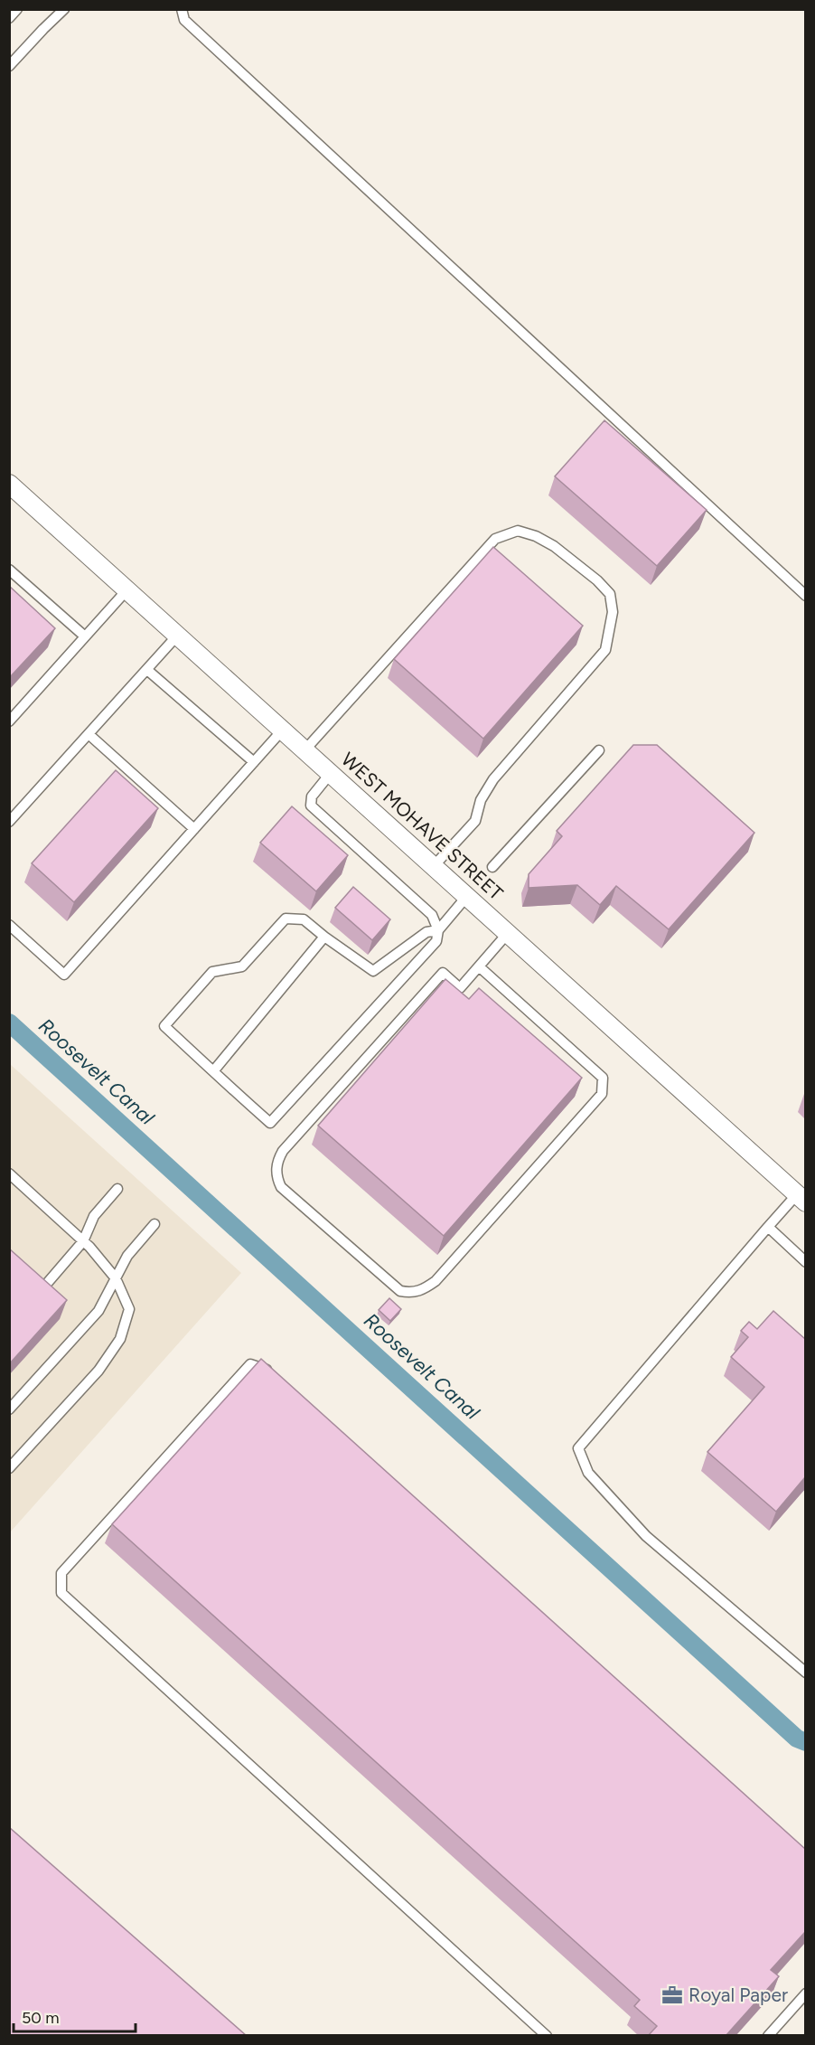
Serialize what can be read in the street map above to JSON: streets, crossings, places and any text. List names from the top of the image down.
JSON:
{
  "streets": {
    "street": ["WEST MOHAVE STREET"]
  },
  "water": ["Roosevelt Canal"],
  "places": {
    "office": ["Royal Paper"]
  },
  "scale_bar": "50 m"
}
